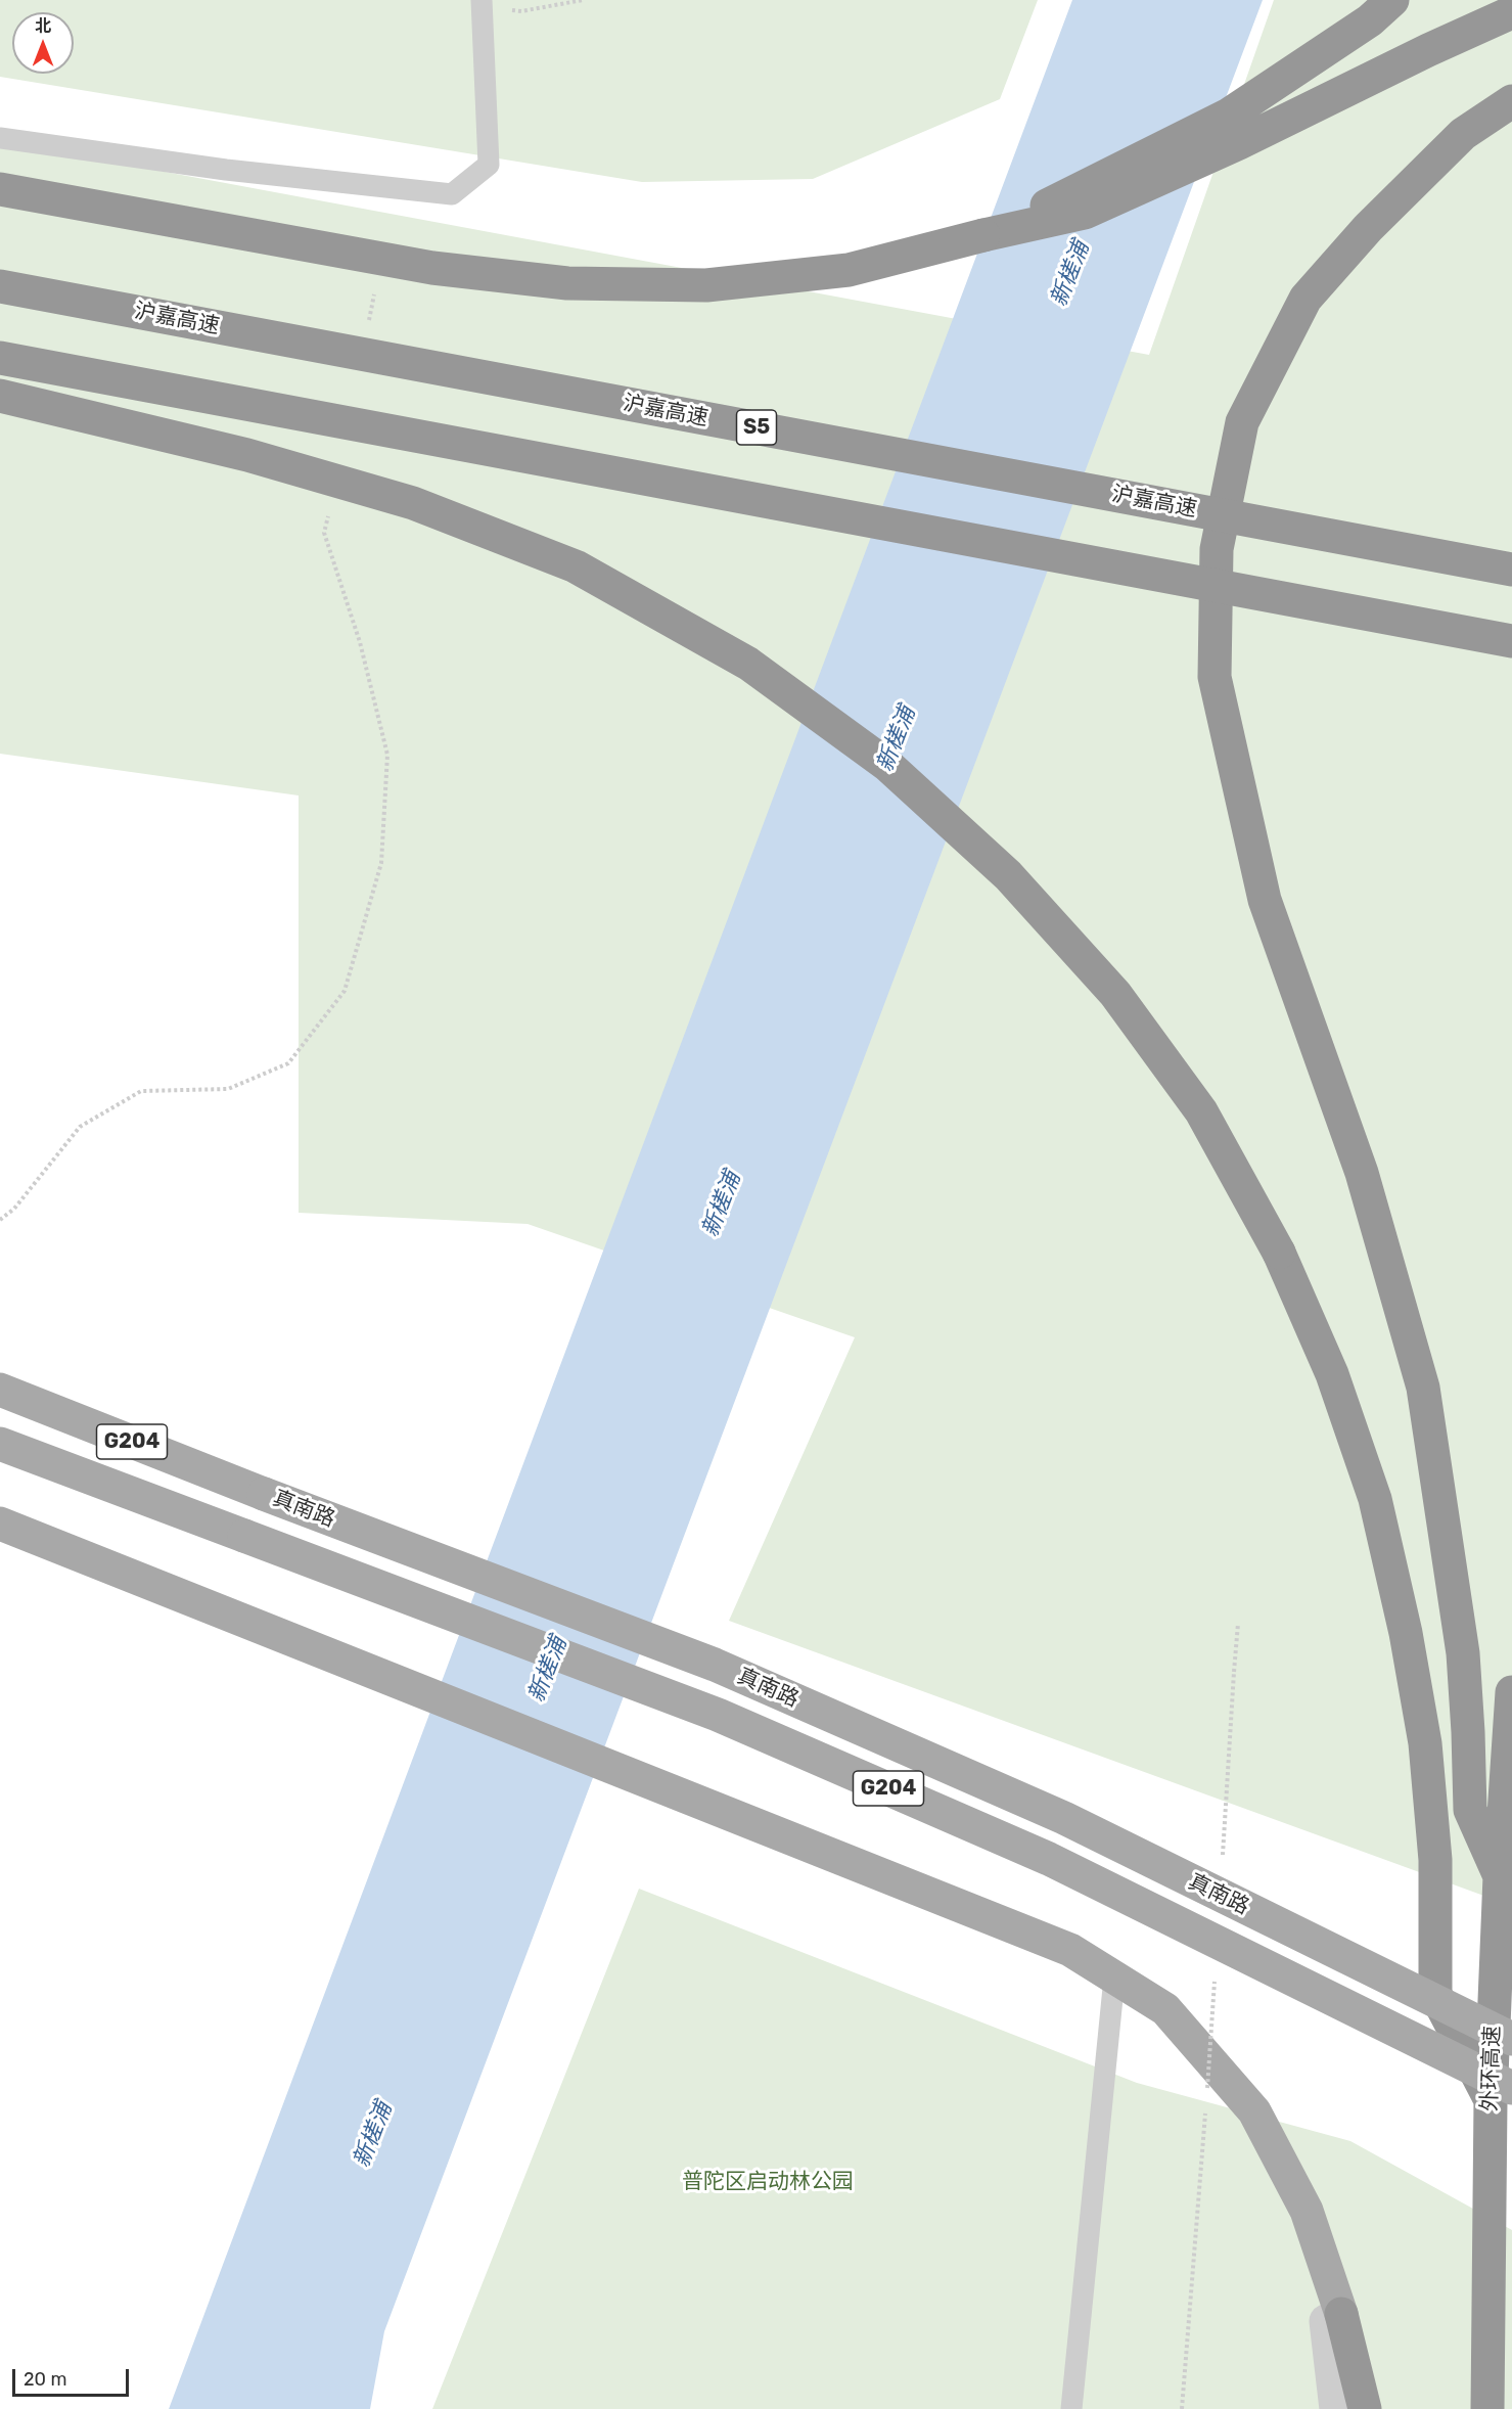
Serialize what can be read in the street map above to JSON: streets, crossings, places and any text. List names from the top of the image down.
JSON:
{
  "streets": {
    "highway": ["沪嘉高速", "S5", "外环高速"],
    "main road": ["G204", "真南路"]
  },
  "crossings": [
    ["真南路", "外环高速"]
  ],
  "water": ["新槎浦"],
  "parks": ["普陀区启动林公园"],
  "scale_bar": "20 m",
  "north": "top"
}
